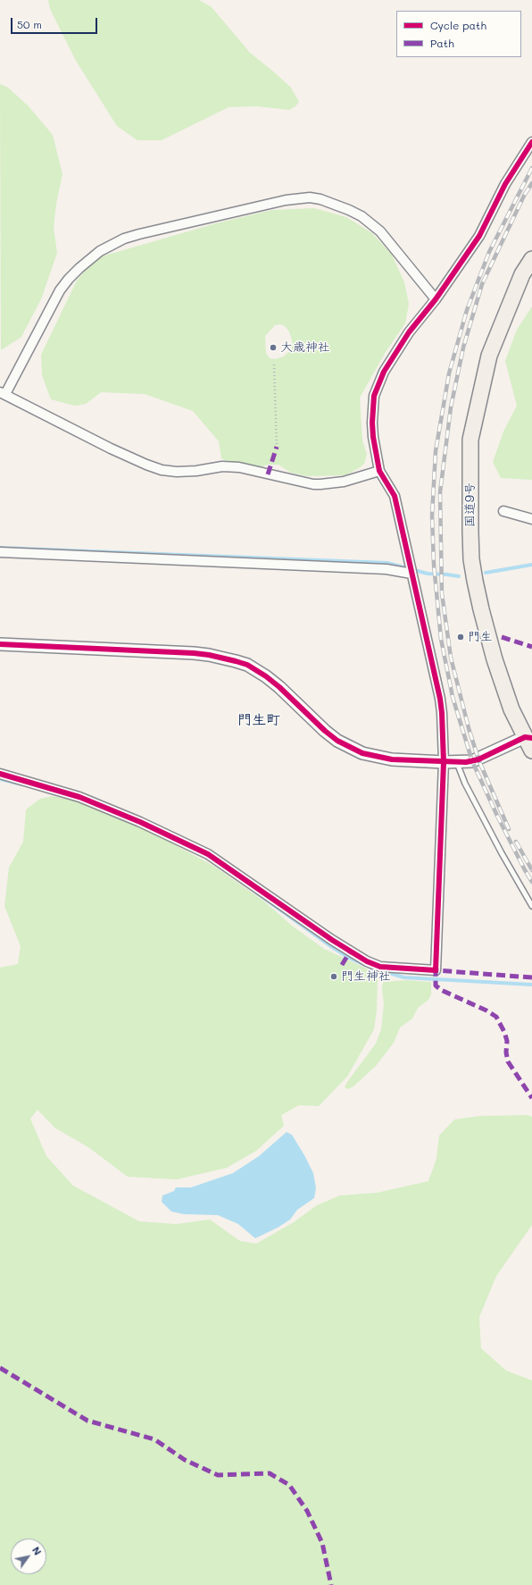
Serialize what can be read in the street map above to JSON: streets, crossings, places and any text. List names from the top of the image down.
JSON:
{
  "streets": {
    "highway": ["国道9号"]
  },
  "districts": ["門生町"],
  "places": ["大歳神社", "門生", "門生神社"],
  "legend": ["Cycle path", "Path"],
  "scale_bar": "50 m",
  "north": "top right"
}
